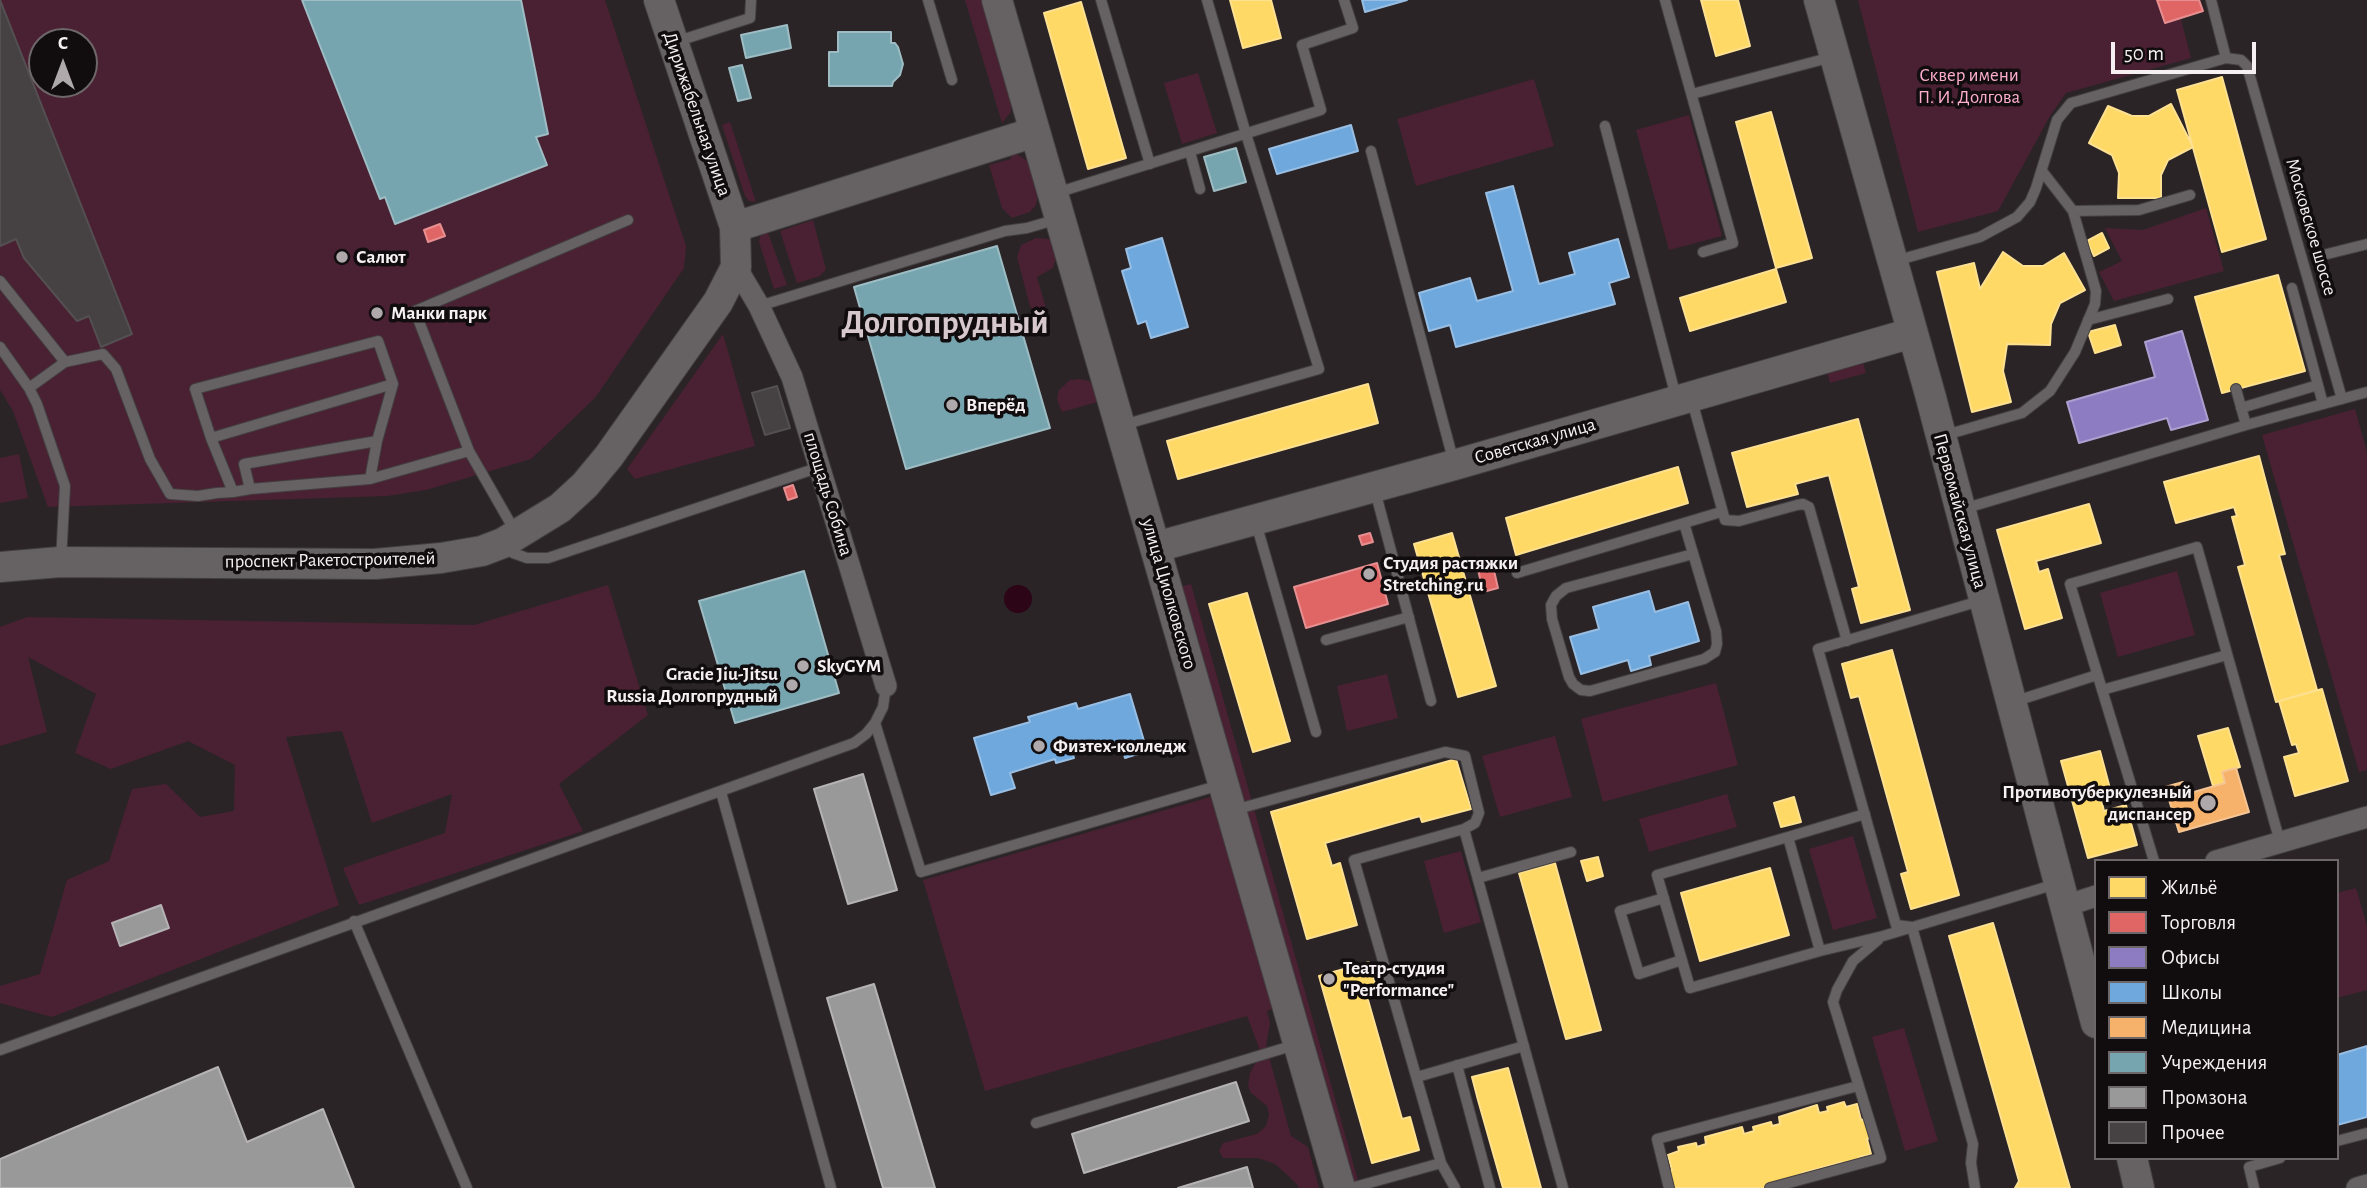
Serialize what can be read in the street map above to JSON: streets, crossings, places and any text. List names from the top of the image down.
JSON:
{
  "streets": {
    "street": [
      "Дирижабельная улица",
      "Советская улица",
      "площадь Собина",
      "Первомайская улица",
      "проспект Ракетостроителей",
      "улица Циолковского"
    ],
    "lane": ["Московское шоссе"]
  },
  "crossings": [
    ["Дирижабельная улица", "проспект Ракетостроителей"],
    ["Советская улица", "Первомайская улица"],
    ["Советская улица", "улица Циолковского"]
  ],
  "districts": ["Долгопрудный"],
  "parks": ["Сквер имени П. И. Долгова"],
  "places": [
    "Салют",
    "Манки парк",
    "Вперёд",
    "Студия растяжки Stretching.ru",
    "SkyGYM",
    "Gracie Jiu-Jitsu Russia Долгопрудный",
    "Физтех-колледж",
    "Противотуберкулезный диспансер",
    "Театр-студия \"Performance\""
  ],
  "legend": [
    "Жильё",
    "Торговля",
    "Офисы",
    "Школы",
    "Медицина",
    "Учреждения",
    "Промзона",
    "Прочее"
  ],
  "scale_bar": "50 m",
  "north": "top"
}
